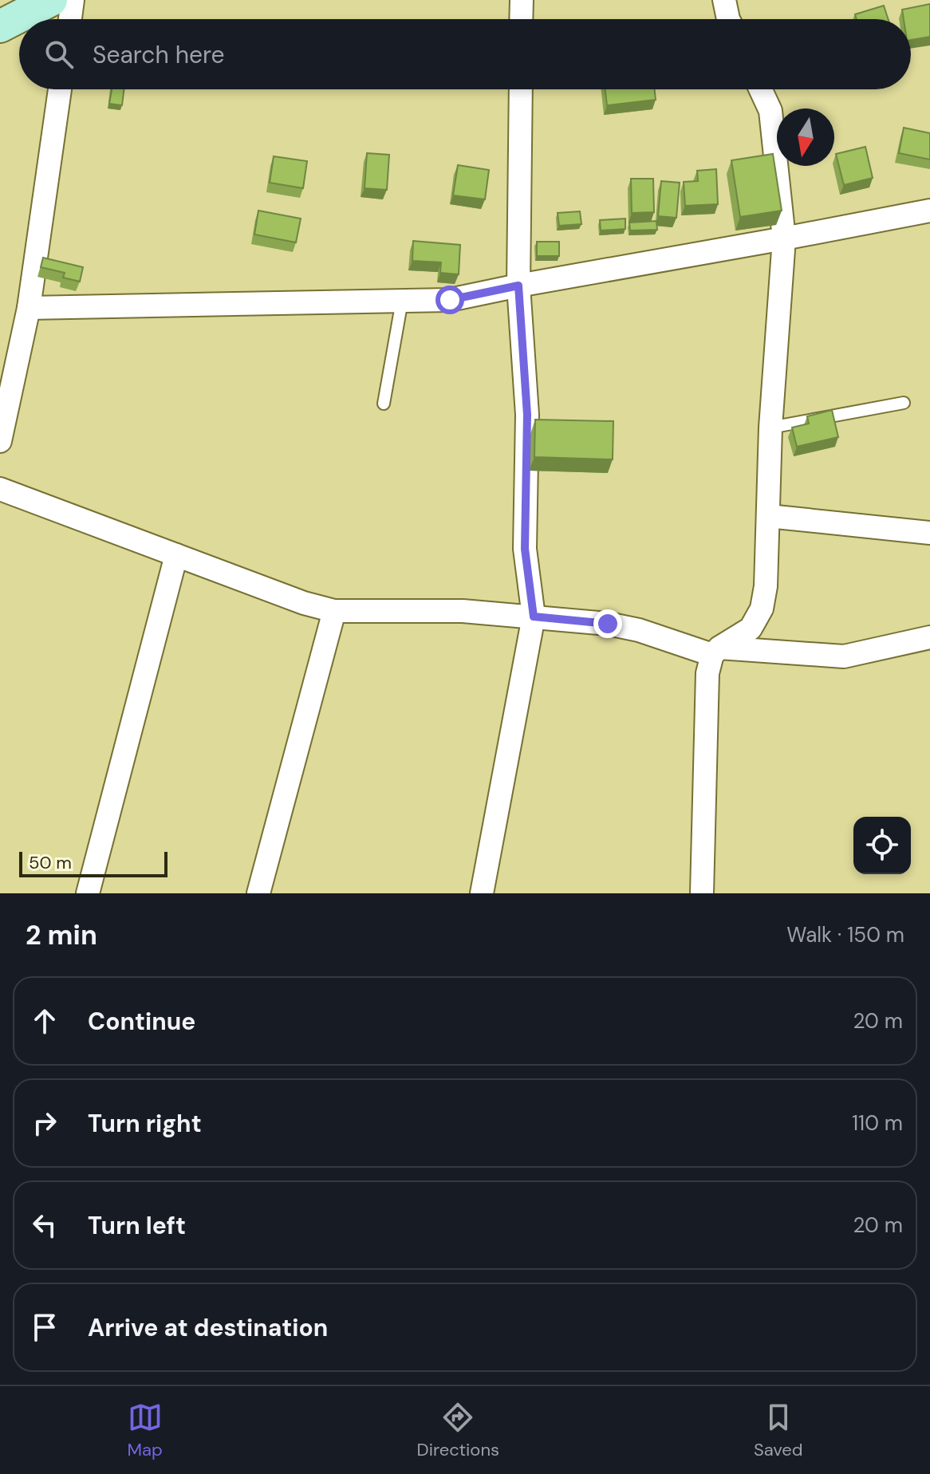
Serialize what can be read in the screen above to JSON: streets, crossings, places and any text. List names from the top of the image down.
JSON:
{
  "scale_bar": "50 m",
  "north": "bottom",
  "page": {
    "search": "Search here",
    "scale": "50 m",
    "heading": ["2 min", "Walk · 150 m"],
    "list": [
      ["Continue", "20 m"],
      ["Turn right", "110 m"],
      ["Turn left", "20 m"],
      "Arrive at destination"
    ],
    "nav": ["Map", "Directions", "Saved"]
  }
}
